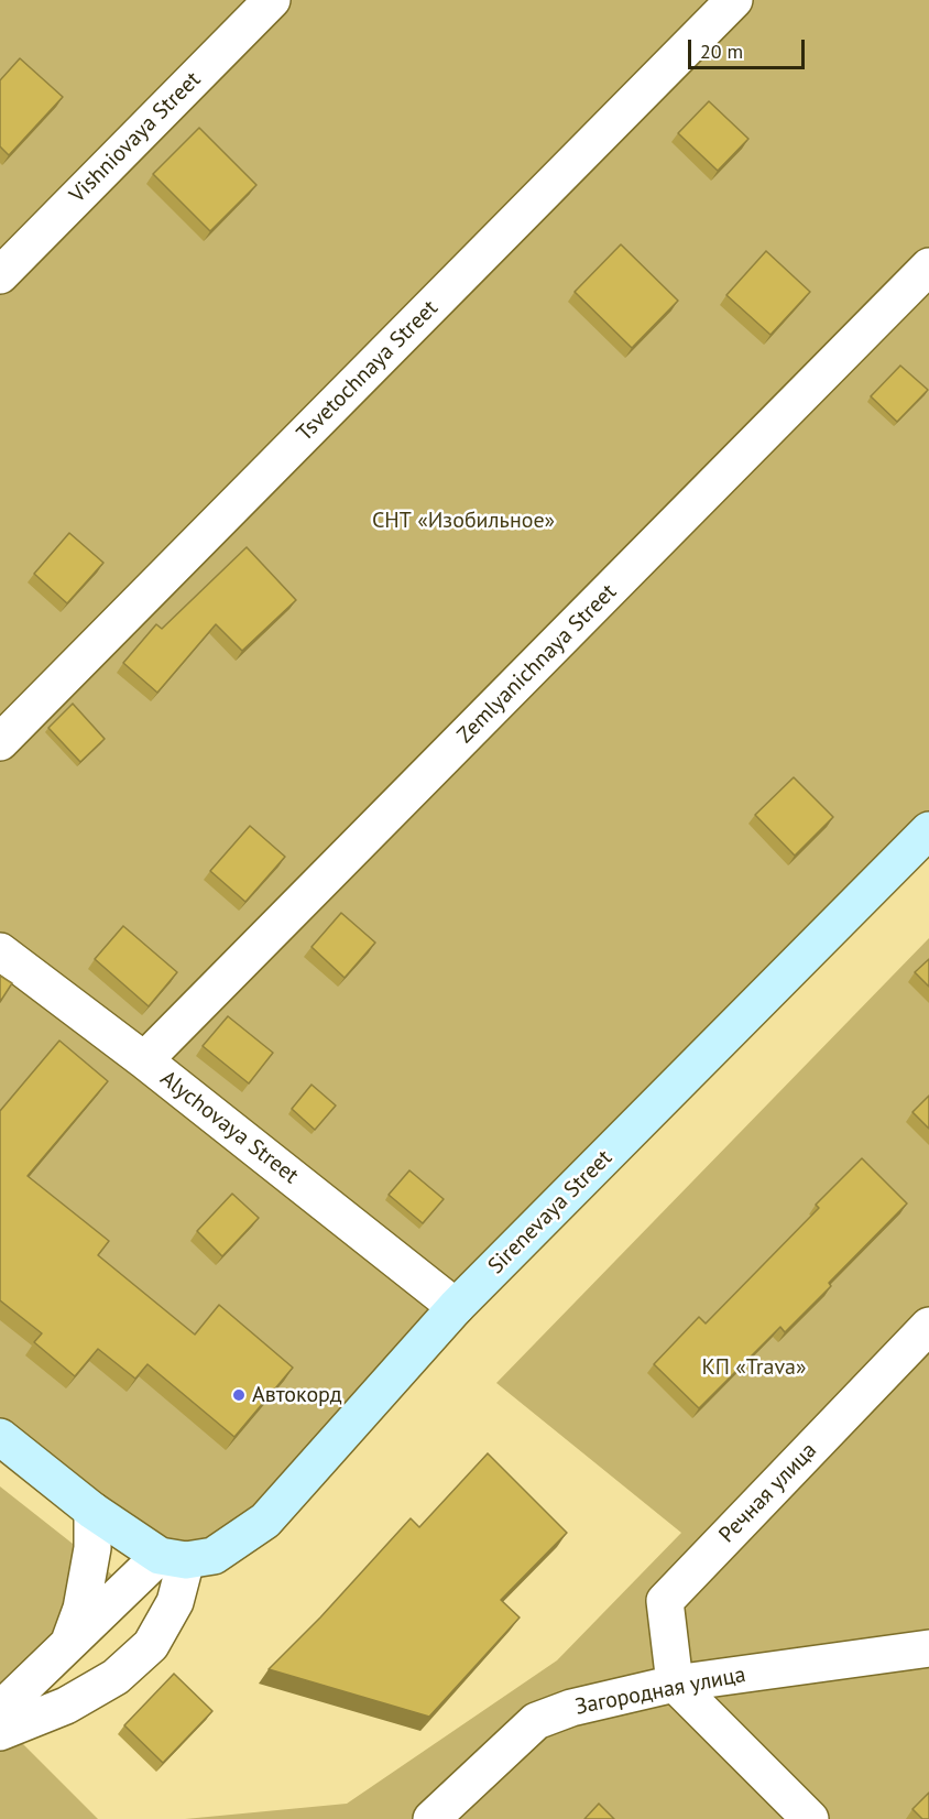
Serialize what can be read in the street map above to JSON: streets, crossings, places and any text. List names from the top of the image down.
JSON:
{
  "streets": {
    "street": [
      "Vishniovaya Street",
      "Tsvetochnaya Street",
      "Zemlyanichnaya Street",
      "Alychovaya Street",
      "Sirenevaya Street",
      "Речная улица",
      "Загородная улица"
    ]
  },
  "crossings": [
    ["Zemlyanichnaya Street", "Alychovaya Street"],
    ["Alychovaya Street", "Sirenevaya Street"],
    ["Речная улица", "Загородная улица"]
  ],
  "parks": ["СНТ «Изобильное»", "КП «Trava»"],
  "places": ["Автокорд"],
  "scale_bar": "20 m"
}
